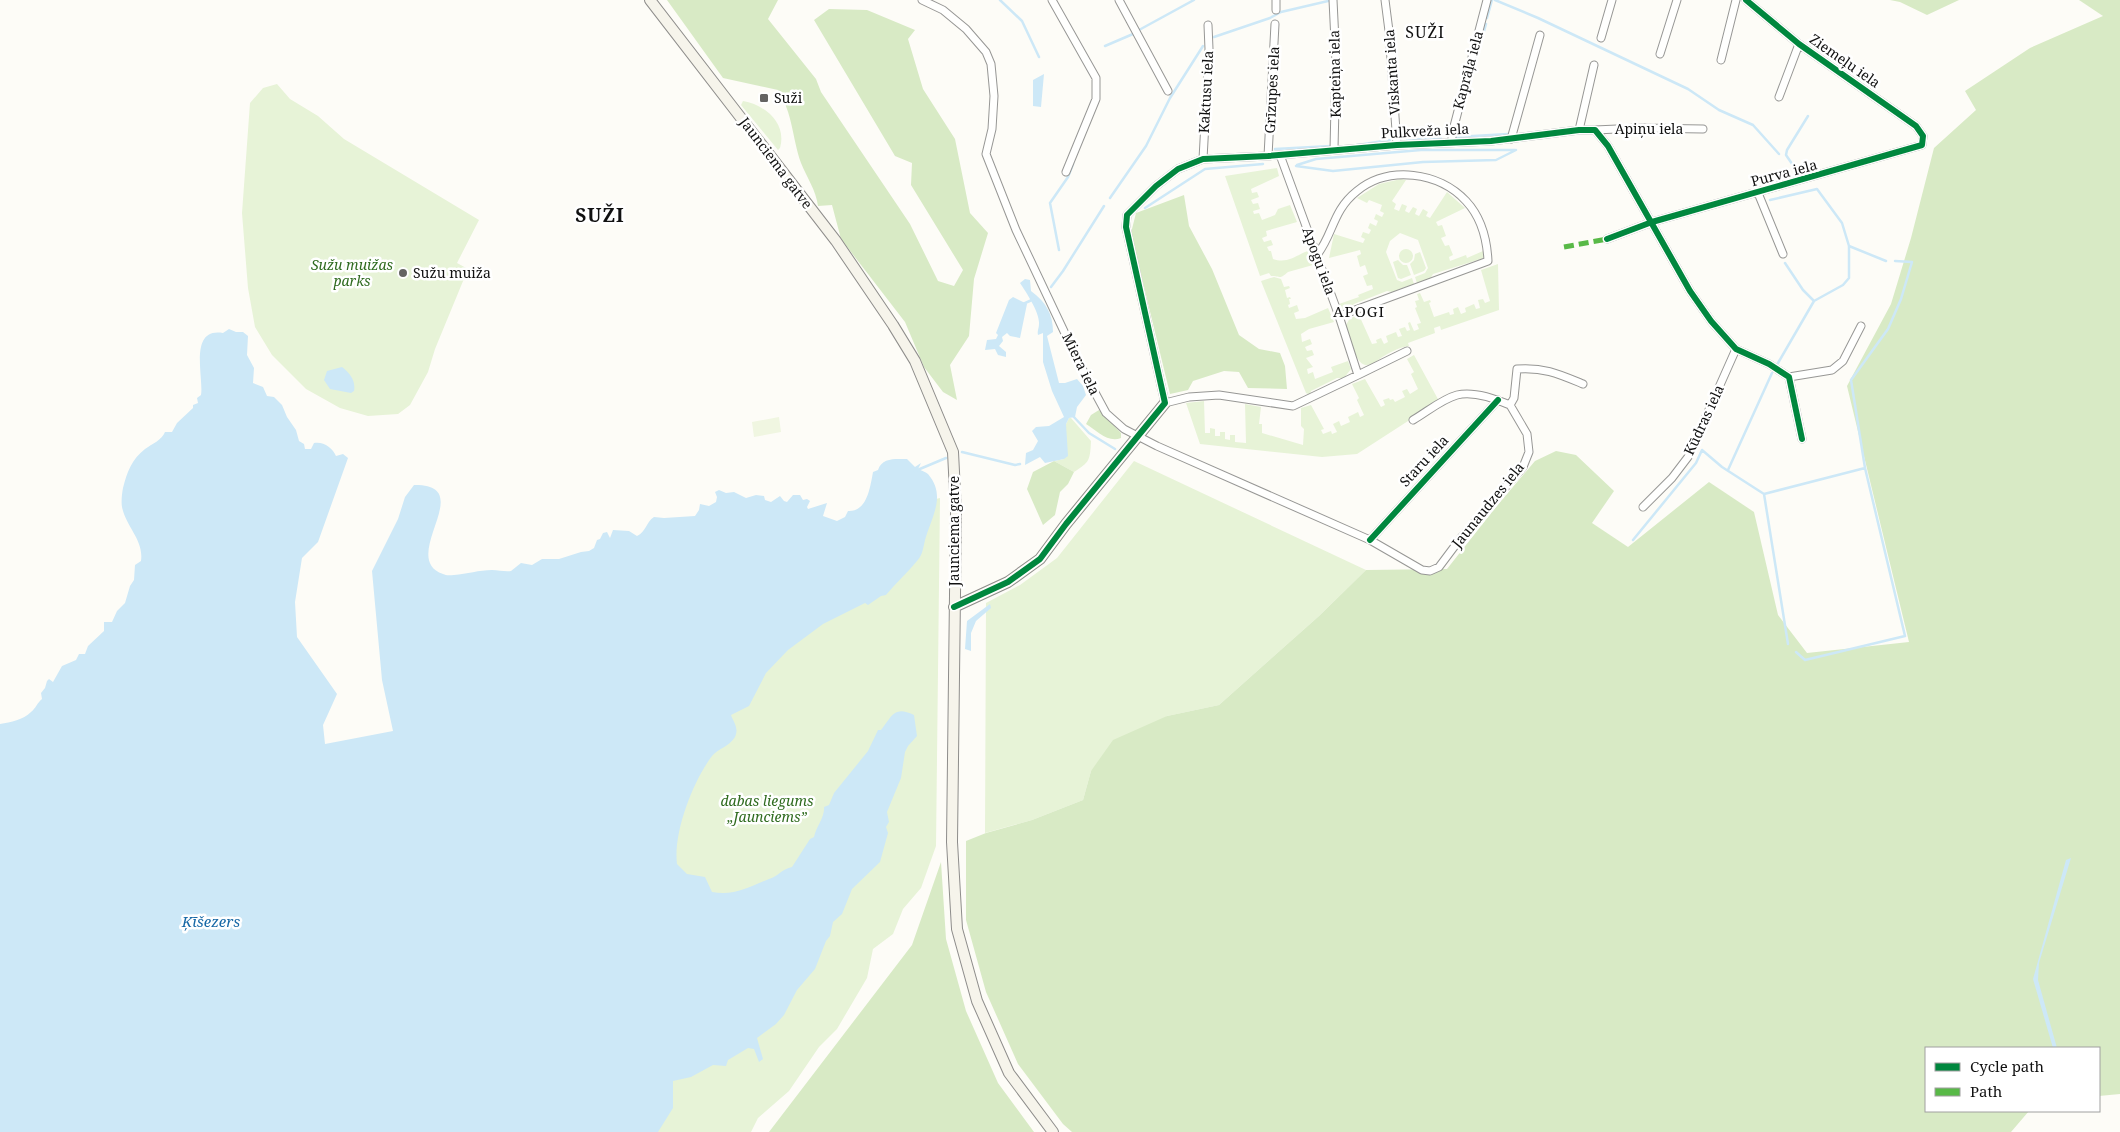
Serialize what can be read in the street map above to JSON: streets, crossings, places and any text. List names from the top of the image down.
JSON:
{
  "streets": {
    "main road": ["Jaunciema gatve"],
    "street": [
      "Ziemeļu iela",
      "Kaprāļa iela",
      "Viskanta iela",
      "Kapteiņa iela",
      "Grīzupes iela",
      "Kaktusu iela",
      "Apiņu iela",
      "Pulkveža iela",
      "Purva iela",
      "Apogu iela",
      "Miera iela",
      "Kūdras iela",
      "Staru iela",
      "Jaunaudzes iela"
    ]
  },
  "crossings": [
    ["Ziemeļu iela", "Purva iela"],
    ["Kaprāļa iela", "Pulkveža iela"],
    ["Viskanta iela", "Pulkveža iela"],
    ["Kapteiņa iela", "Pulkveža iela"],
    ["Grīzupes iela", "Pulkveža iela"],
    ["Kaktusu iela", "Pulkveža iela"],
    ["Apiņu iela", "Pulkveža iela"],
    ["Pulkveža iela", "Apogu iela"],
    ["Miera iela", "Staru iela"],
    ["Miera iela", "Jaunaudzes iela"]
  ],
  "districts": ["SUŽI", "SUŽI", "APOGI"],
  "water": ["Ķīšezers"],
  "parks": ["Sužu muižas parks", "dabas liegums „Jaunciems”"],
  "places": {
    "transit": ["Suži"],
    "other": ["Sužu muiža"]
  },
  "legend": ["Cycle path", "Path"]
}
